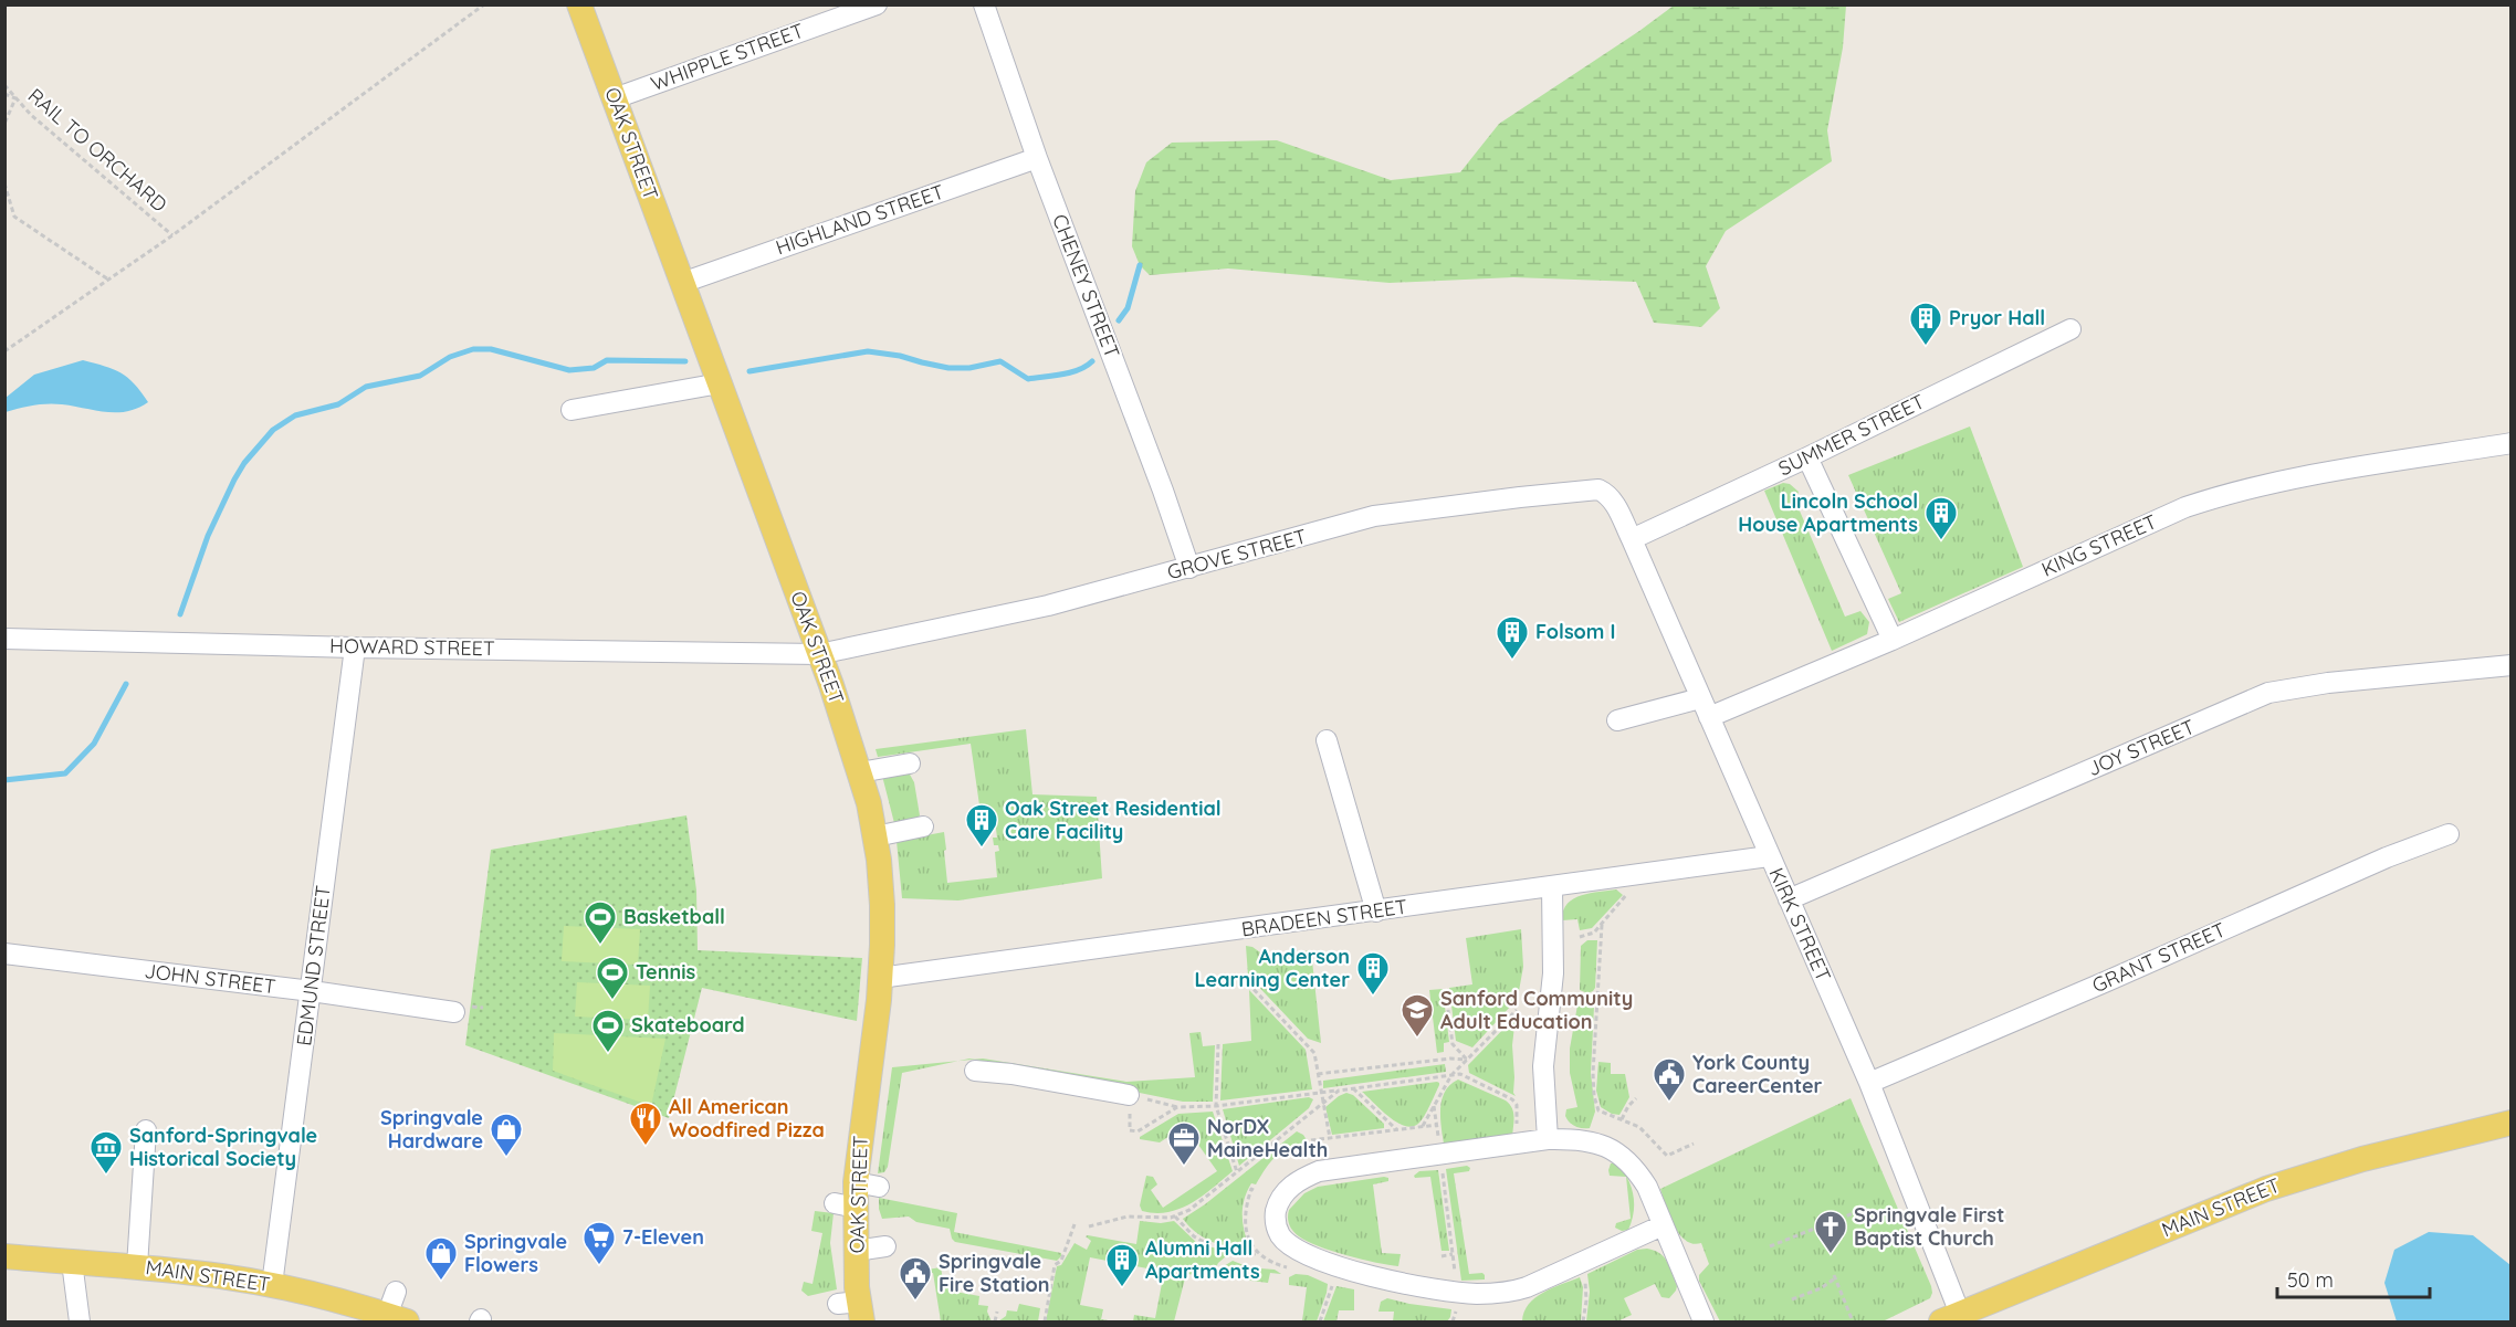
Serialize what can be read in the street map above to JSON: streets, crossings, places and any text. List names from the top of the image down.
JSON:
{
  "streets": {
    "main road": ["OAK STREET", "MAIN STREET"],
    "street": [
      "WHIPPLE STREET",
      "HIGHLAND STREET",
      "CHENEY STREET",
      "SUMMER STREET",
      "KING STREET",
      "GROVE STREET",
      "HOWARD STREET",
      "JOY STREET",
      "BRADEEN STREET",
      "KIRK STREET",
      "GRANT STREET",
      "EDMUND STREET",
      "JOHN STREET"
    ],
    "path": ["RAIL TO ORCHARD"]
  },
  "crossings": [
    ["WHIPPLE STREET", "OAK STREET"],
    ["OAK STREET", "HIGHLAND STREET"],
    ["OAK STREET", "GROVE STREET"],
    ["OAK STREET", "HOWARD STREET"],
    ["OAK STREET", "BRADEEN STREET"],
    ["HIGHLAND STREET", "CHENEY STREET"],
    ["CHENEY STREET", "GROVE STREET"],
    ["SUMMER STREET", "GROVE STREET"],
    ["SUMMER STREET", "KIRK STREET"],
    ["KING STREET", "KIRK STREET"],
    ["GROVE STREET", "HOWARD STREET"],
    ["GROVE STREET", "KIRK STREET"],
    ["HOWARD STREET", "EDMUND STREET"],
    ["JOY STREET", "KIRK STREET"],
    ["BRADEEN STREET", "KIRK STREET"],
    ["KIRK STREET", "GRANT STREET"],
    ["KIRK STREET", "MAIN STREET"],
    ["EDMUND STREET", "JOHN STREET"],
    ["EDMUND STREET", "MAIN STREET"]
  ],
  "places": {
    "building": [
      "Pryor Hall",
      "Lincoln School House Apartments",
      "Folsom I",
      "Oak Street Residential Care Facility",
      "Anderson Learning Center",
      "Alumni Hall Apartments"
    ],
    "sports": ["Basketball", "Tennis", "Skateboard"],
    "school or university": ["Sanford Community Adult Education"],
    "public building": ["York County CareerCenter", "Springvale Fire Station"],
    "restaurant": ["All American Woodfired Pizza"],
    "shop": ["Springvale Hardware", "Springvale Flowers"],
    "office": ["NorDX MaineHealth"],
    "museum": ["Sanford-Springvale Historical Society"],
    "church": ["Springvale First Baptist Church"],
    "supermarket": ["7-Eleven"]
  },
  "scale_bar": "50 m"
}
